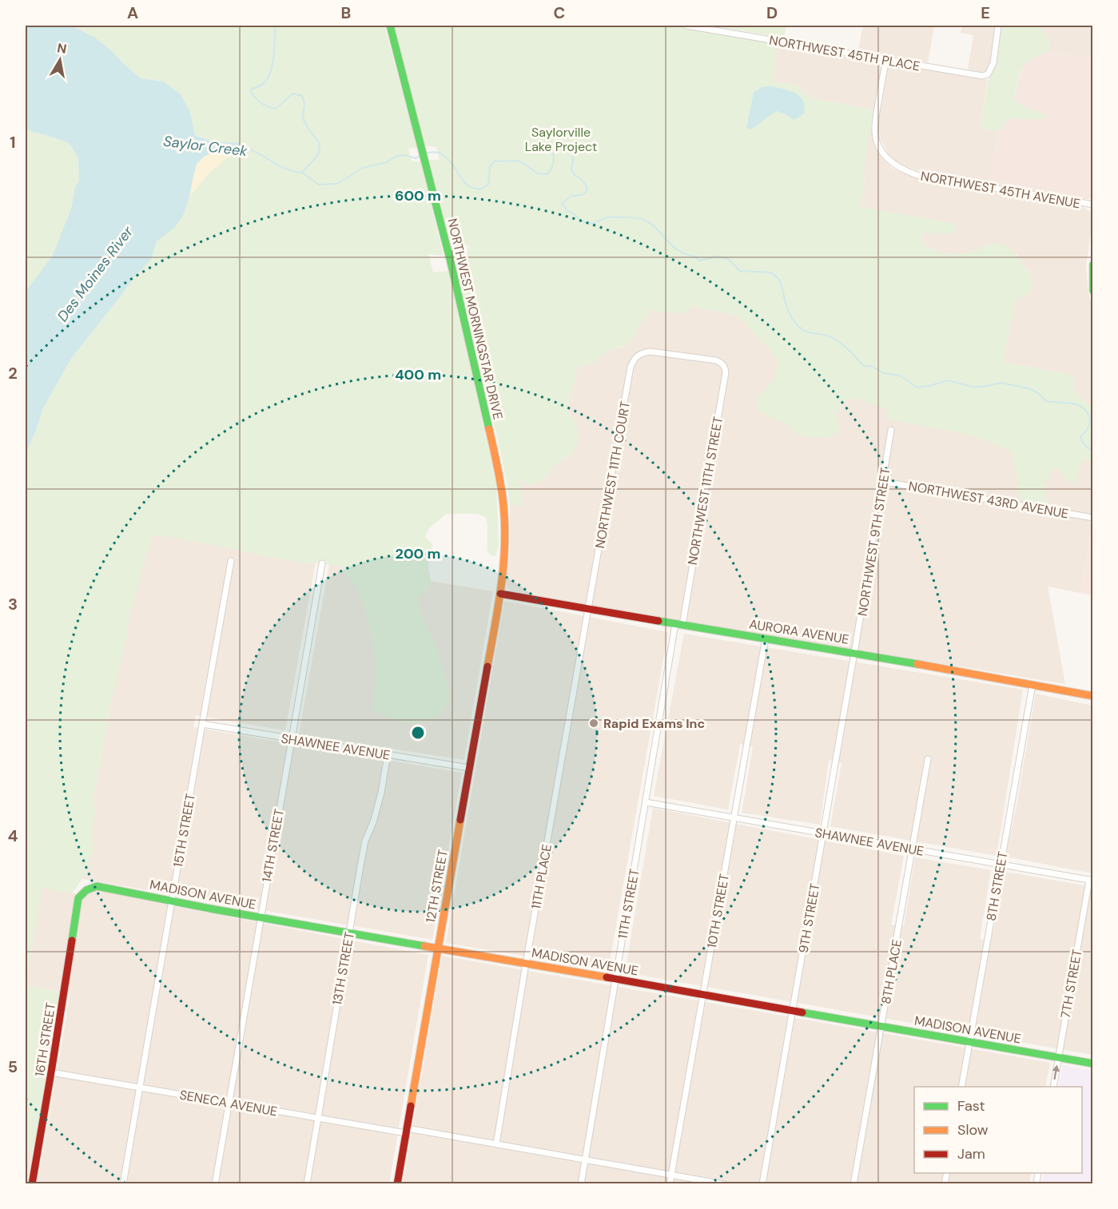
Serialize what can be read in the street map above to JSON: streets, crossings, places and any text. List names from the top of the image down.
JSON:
{
  "streets": {
    "street": [
      "NORTHWEST 45TH PLACE",
      "NORTHWEST 45TH AVENUE",
      "NORTHWEST MORNINGSTAR DRIVE",
      "NORTHWEST 11TH COURT",
      "NORTHWEST 11TH STREET",
      "NORTHWEST 43RD AVENUE",
      "NORTHWEST 9TH STREET",
      "AURORA AVENUE",
      "SHAWNEE AVENUE",
      "15TH STREET",
      "14TH STREET",
      "11TH PLACE",
      "12TH STREET",
      "8TH STREET",
      "MADISON AVENUE",
      "11TH STREET",
      "10TH STREET",
      "9TH STREET",
      "13TH STREET",
      "8TH PLACE",
      "7TH STREET",
      "16TH STREET",
      "SENECA AVENUE"
    ]
  },
  "crossings": [
    ["NORTHWEST 45TH PLACE", "NORTHWEST 45TH AVENUE"],
    ["NORTHWEST MORNINGSTAR DRIVE", "AURORA AVENUE"],
    ["NORTHWEST MORNINGSTAR DRIVE", "12TH STREET"],
    ["NORTHWEST 11TH COURT", "NORTHWEST 11TH STREET"],
    ["NORTHWEST 11TH COURT", "AURORA AVENUE"],
    ["NORTHWEST 11TH COURT", "11TH PLACE"],
    ["NORTHWEST 11TH STREET", "AURORA AVENUE"],
    ["NORTHWEST 11TH STREET", "11TH STREET"],
    ["NORTHWEST 43RD AVENUE", "NORTHWEST 9TH STREET"],
    ["NORTHWEST 9TH STREET", "AURORA AVENUE"],
    ["NORTHWEST 9TH STREET", "9TH STREET"],
    ["AURORA AVENUE", "11TH PLACE"],
    ["AURORA AVENUE", "12TH STREET"],
    ["AURORA AVENUE", "8TH STREET"],
    ["AURORA AVENUE", "11TH STREET"],
    ["AURORA AVENUE", "10TH STREET"],
    ["AURORA AVENUE", "9TH STREET"],
    ["SHAWNEE AVENUE", "15TH STREET"],
    ["SHAWNEE AVENUE", "14TH STREET"],
    ["SHAWNEE AVENUE", "12TH STREET"],
    ["SHAWNEE AVENUE", "8TH STREET"],
    ["SHAWNEE AVENUE", "11TH STREET"],
    ["SHAWNEE AVENUE", "10TH STREET"],
    ["SHAWNEE AVENUE", "9TH STREET"],
    ["SHAWNEE AVENUE", "13TH STREET"],
    ["SHAWNEE AVENUE", "8TH PLACE"],
    ["SHAWNEE AVENUE", "7TH STREET"],
    ["15TH STREET", "MADISON AVENUE"],
    ["15TH STREET", "SENECA AVENUE"],
    ["14TH STREET", "MADISON AVENUE"],
    ["14TH STREET", "SENECA AVENUE"],
    ["11TH PLACE", "MADISON AVENUE"],
    ["11TH PLACE", "SENECA AVENUE"],
    ["12TH STREET", "MADISON AVENUE"],
    ["12TH STREET", "SENECA AVENUE"],
    ["8TH STREET", "MADISON AVENUE"],
    ["MADISON AVENUE", "11TH STREET"],
    ["MADISON AVENUE", "10TH STREET"],
    ["MADISON AVENUE", "9TH STREET"],
    ["MADISON AVENUE", "13TH STREET"],
    ["MADISON AVENUE", "8TH PLACE"],
    ["MADISON AVENUE", "7TH STREET"],
    ["MADISON AVENUE", "16TH STREET"],
    ["11TH STREET", "SENECA AVENUE"],
    ["10TH STREET", "SENECA AVENUE"],
    ["13TH STREET", "SENECA AVENUE"],
    ["16TH STREET", "SENECA AVENUE"]
  ],
  "water": ["Saylor Creek", "Des Moines River"],
  "parks": ["Saylorville Lake Project"],
  "places": ["Rapid Exams Inc"],
  "legend": ["Fast", "Slow", "Jam"],
  "north": "top",
  "grid": {
    "columns": [
      "A",
      "B",
      "C",
      "D",
      "E"
    ],
    "rows": [
      "1",
      "2",
      "3",
      "4",
      "5"
    ]
  },
  "rings": ["600 m", "400 m", "200 m"]
}
